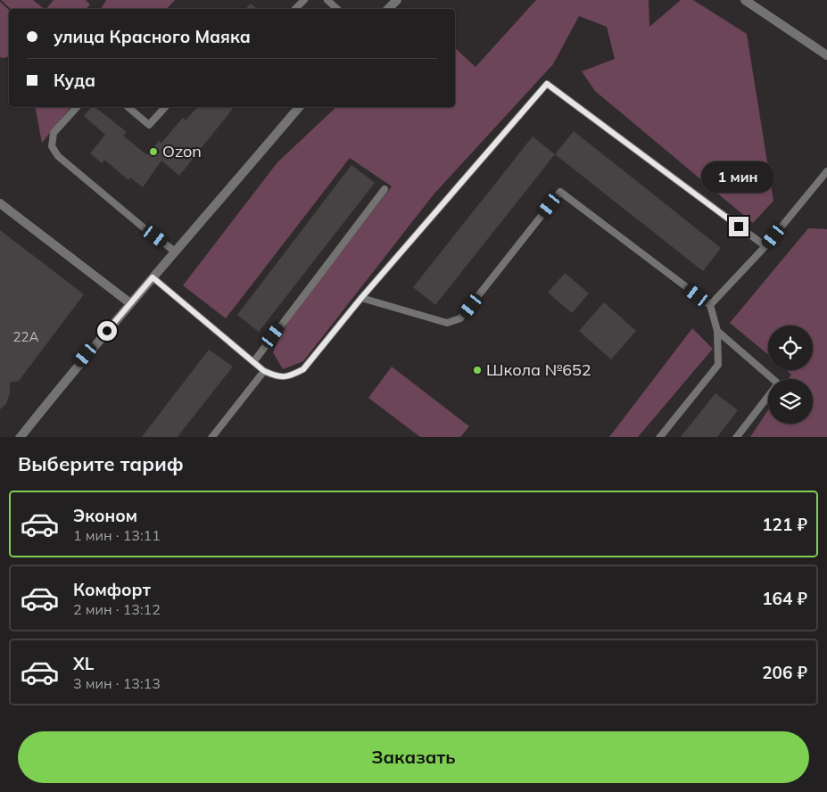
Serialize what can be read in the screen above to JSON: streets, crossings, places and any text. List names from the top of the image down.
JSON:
{
  "places": ["Ozon", "Школа №652"],
  "house_numbers": ["22А"],
  "page": {
    "banner": ["улица Красного Маяка", "Куда"],
    "bubble": "1 мин",
    "heading": "Выберите тариф",
    "list": [
      {
        "name": "Эконом",
        "note": "1 мин · 13:11",
        "value": "121 ₽"
      },
      {
        "name": "Комфорт",
        "note": "2 мин · 13:12",
        "value": "164 ₽"
      },
      {
        "name": "XL",
        "note": "3 мин · 13:13",
        "value": "206 ₽"
      }
    ],
    "buttons": "Заказать"
  }
}
